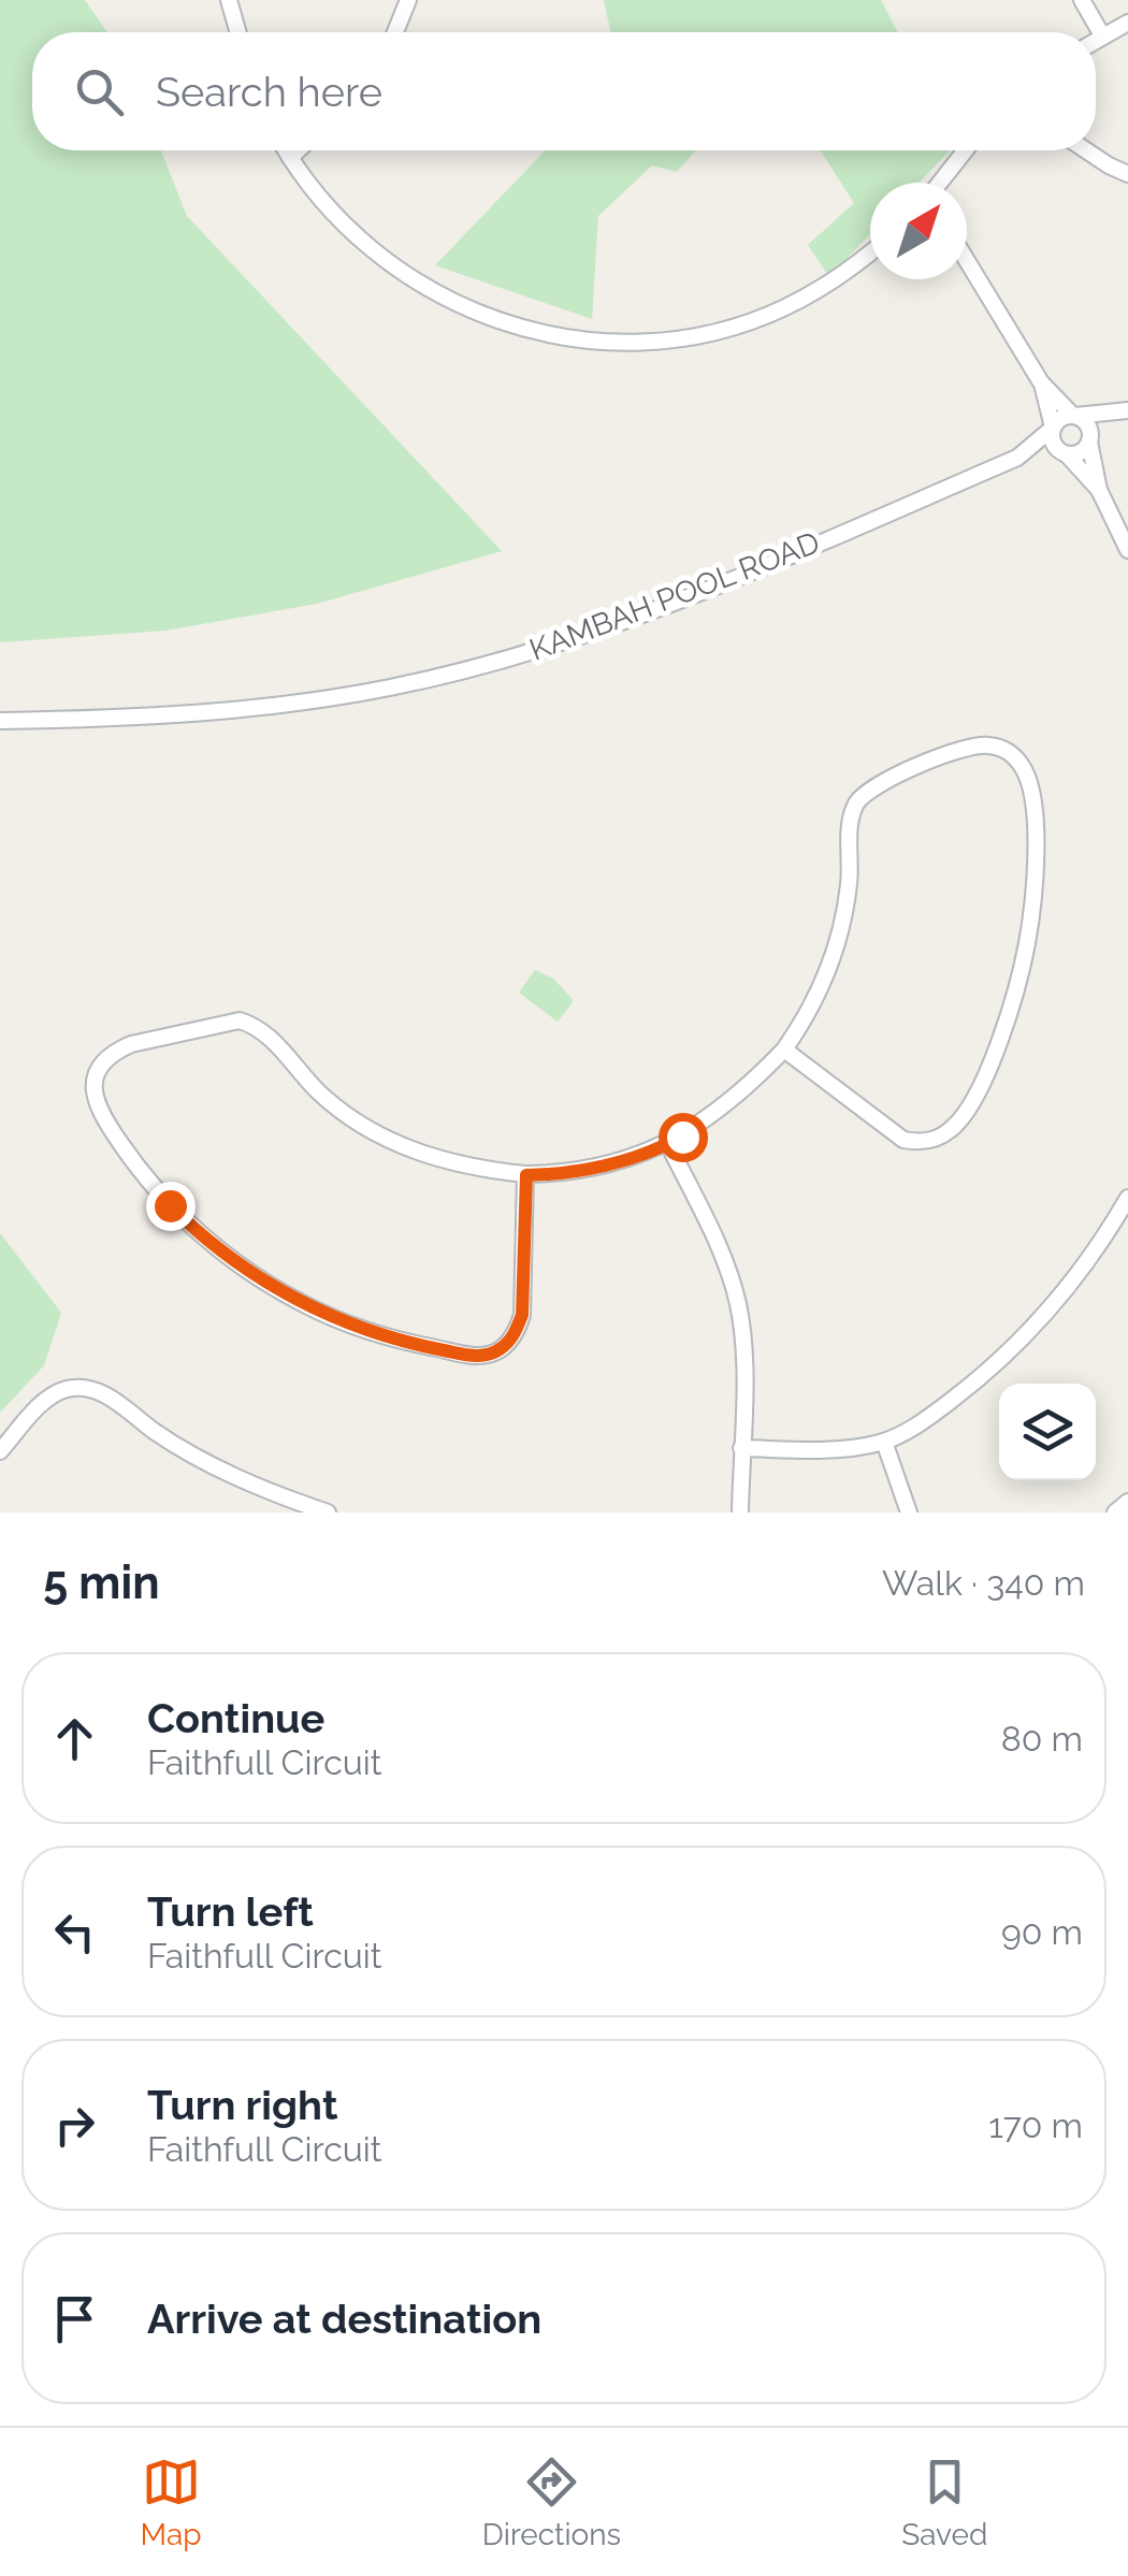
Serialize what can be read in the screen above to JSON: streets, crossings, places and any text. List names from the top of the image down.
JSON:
{
  "streets": {
    "street": ["KAMBAH POOL ROAD"]
  },
  "north": "top right",
  "page": {
    "search": "Search here",
    "heading": ["5 min", "Walk · 340 m"],
    "list": [
      ["Continue", "Faithfull Circuit", "80 m"],
      ["Turn left", "Faithfull Circuit", "90 m"],
      ["Turn right", "Faithfull Circuit", "170 m"],
      "Arrive at destination"
    ],
    "nav": ["Map", "Directions", "Saved"]
  }
}
